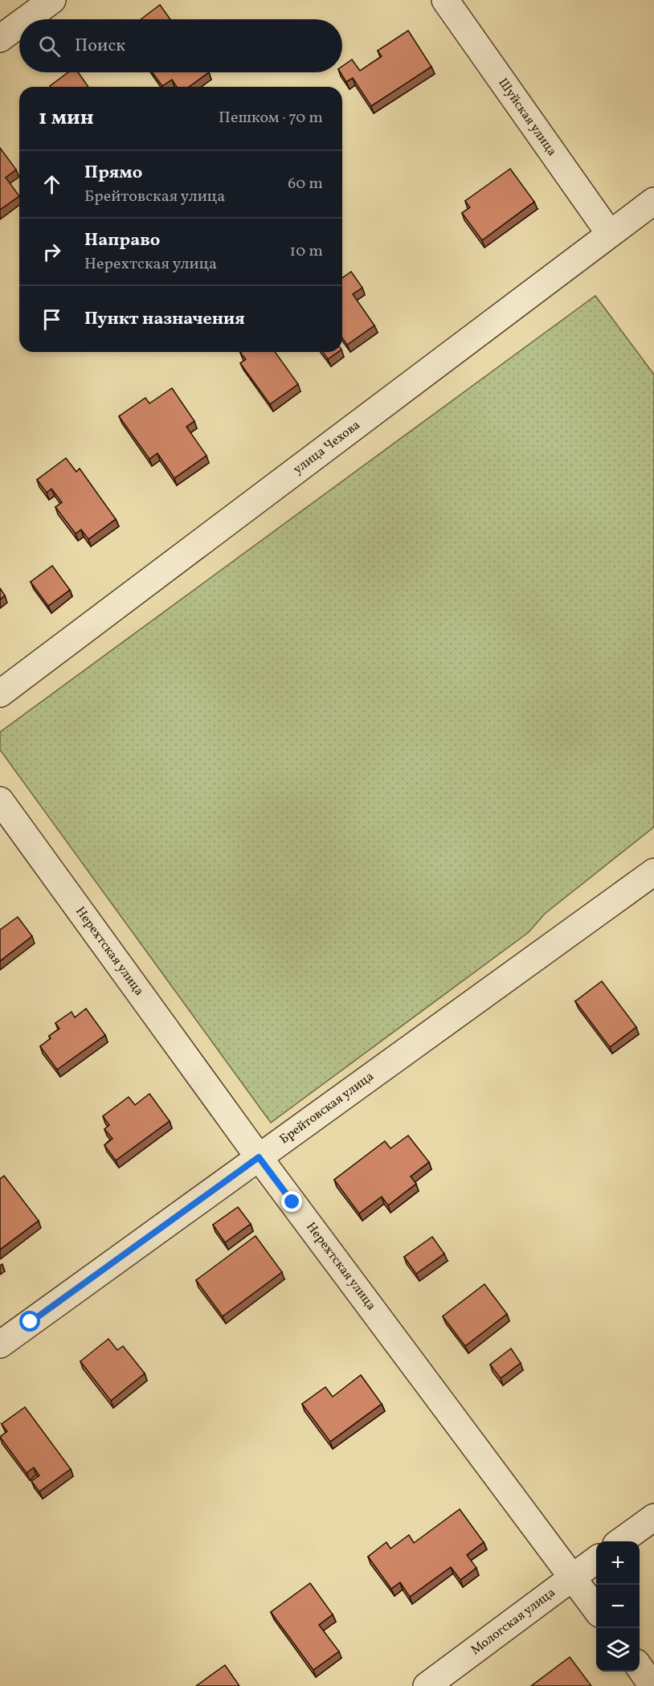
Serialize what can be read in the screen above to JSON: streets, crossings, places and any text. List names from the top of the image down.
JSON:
{
  "streets": {
    "street": [
      "Шуйская улица",
      "улица Чехова",
      "Нерехтская улица",
      "Брейтовская улица",
      "Мологская улица"
    ]
  },
  "crossings": [
    ["Шуйская улица", "улица Чехова"],
    ["Нерехтская улица", "Брейтовская улица"],
    ["Нерехтская улица", "Мологская улица"]
  ],
  "page": {
    "search": "Поиск",
    "heading": ["1 мин", "Пешком · 70 m"],
    "list": [
      ["Прямо", "Брейтовская улица", "60 m"],
      ["Направо", "Нерехтская улица", "10 m"],
      "Пункт назначения"
    ],
    "map_buttons": ["+", "−"]
  }
}
